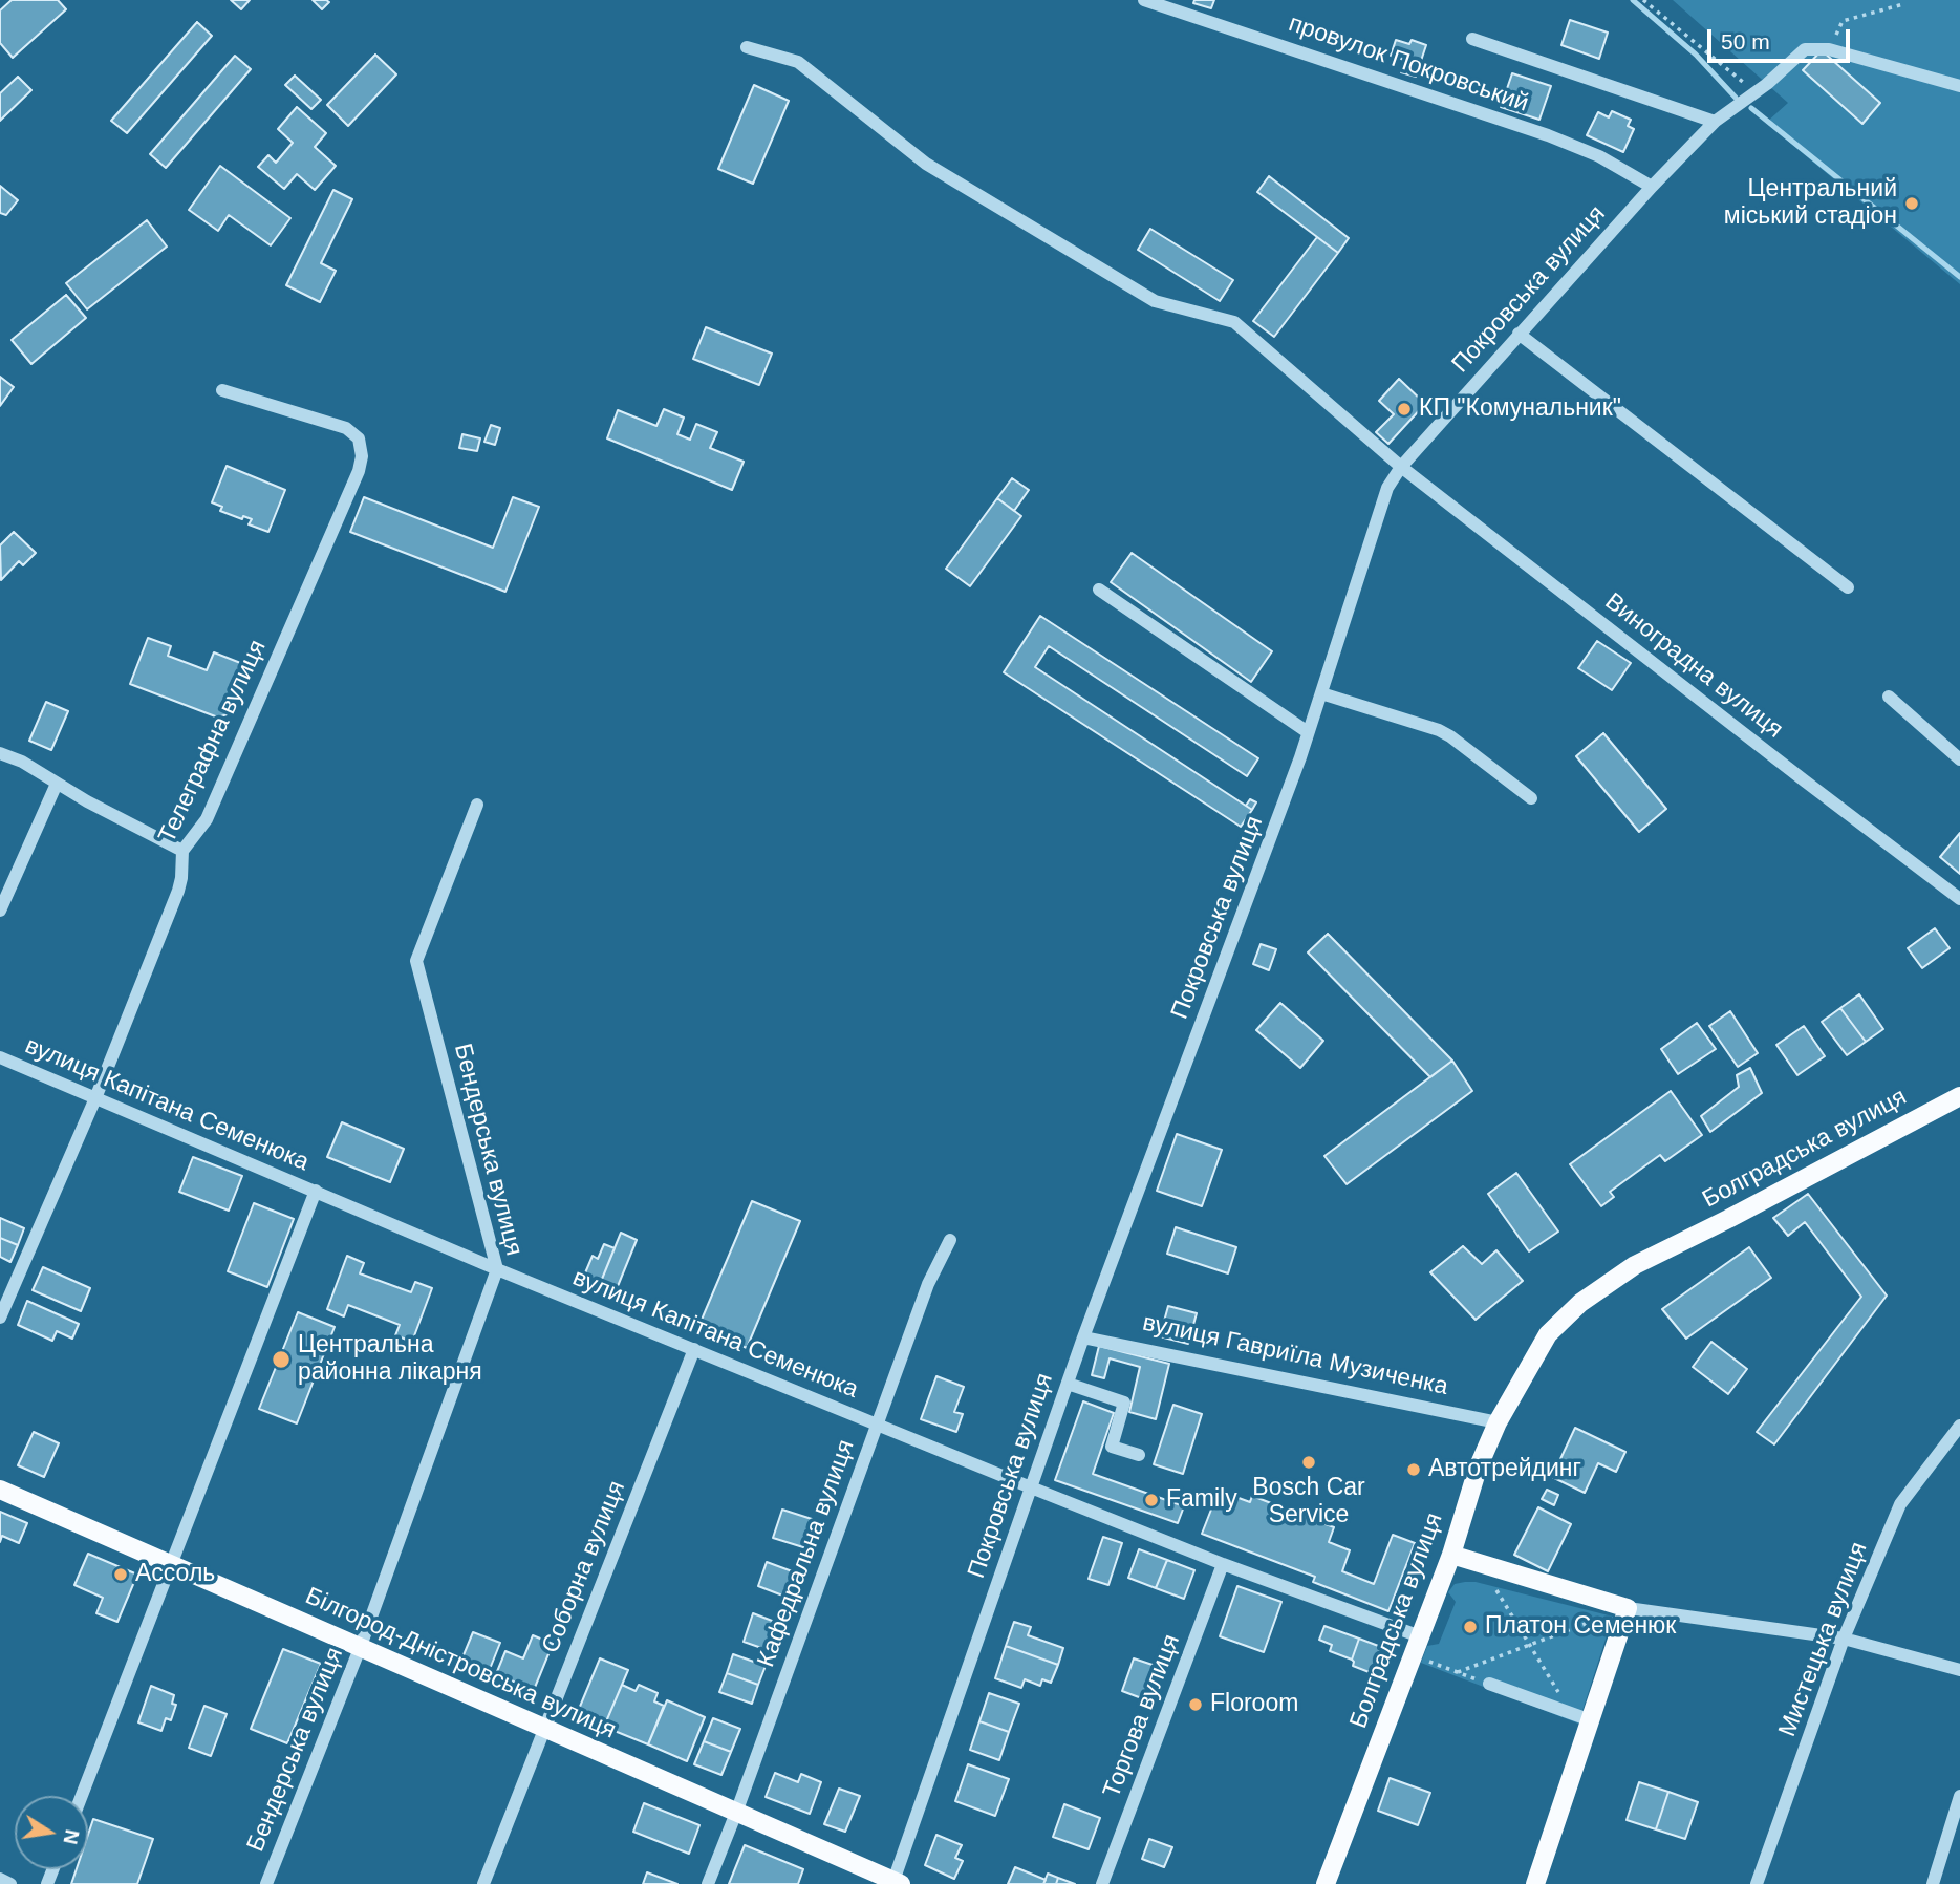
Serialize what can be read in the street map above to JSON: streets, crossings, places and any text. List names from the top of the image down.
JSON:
{
  "streets": {
    "main road": ["Болградська вулиця", "Білгород-Дністровська вулиця"],
    "street": [
      "провулок Покровський",
      "Покровська вулиця",
      "Виноградна вулиця",
      "Телеграфна вулиця",
      "вулиця Капітана Семенюка",
      "Бендерська вулиця",
      "вулиця Гавриїла Музиченка",
      "Кафедральна вулиця",
      "Соборна вулиця",
      "Мистецька вулиця",
      "Торгова вулиця"
    ]
  },
  "crossings": [
    ["провулок Покровський", "Покровська вулиця"],
    ["Покровська вулиця", "Виноградна вулиця"],
    ["Покровська вулиця", "вулиця Капітана Семенюка"],
    ["Покровська вулиця", "вулиця Гавриїла Музиченка"],
    ["Покровська вулиця", "Білгород-Дністровська вулиця"],
    ["Телеграфна вулиця", "вулиця Капітана Семенюка"],
    ["вулиця Капітана Семенюка", "Болградська вулиця"],
    ["вулиця Капітана Семенюка", "Бендерська вулиця"],
    ["вулиця Капітана Семенюка", "Кафедральна вулиця"],
    ["вулиця Капітана Семенюка", "Соборна вулиця"],
    ["вулиця Капітана Семенюка", "Торгова вулиця"],
    ["Болградська вулиця", "вулиця Гавриїла Музиченка"],
    ["Бендерська вулиця", "Білгород-Дністровська вулиця"],
    ["Кафедральна вулиця", "Білгород-Дністровська вулиця"],
    ["Соборна вулиця", "Білгород-Дністровська вулиця"]
  ],
  "places": [
    "Центральний міський стадіон",
    "КП \"Комунальник\"",
    "Центральна районна лікарня",
    "Bosch Car Service",
    "Автотрейдинг",
    "Family",
    "Ассоль",
    "Платон Семенюк",
    "Floroom"
  ],
  "scale_bar": "50 m",
  "north": "right"
}
